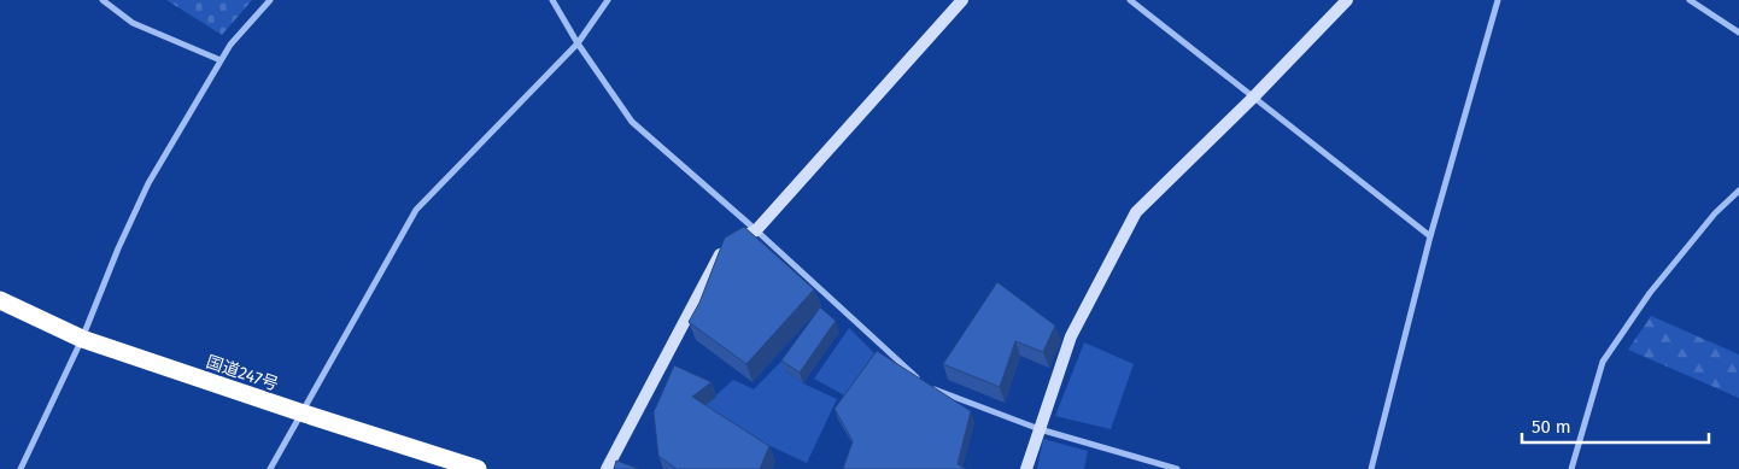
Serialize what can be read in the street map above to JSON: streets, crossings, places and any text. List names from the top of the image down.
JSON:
{
  "streets": {
    "highway": ["国道247号"]
  },
  "scale_bar": "50 m"
}
